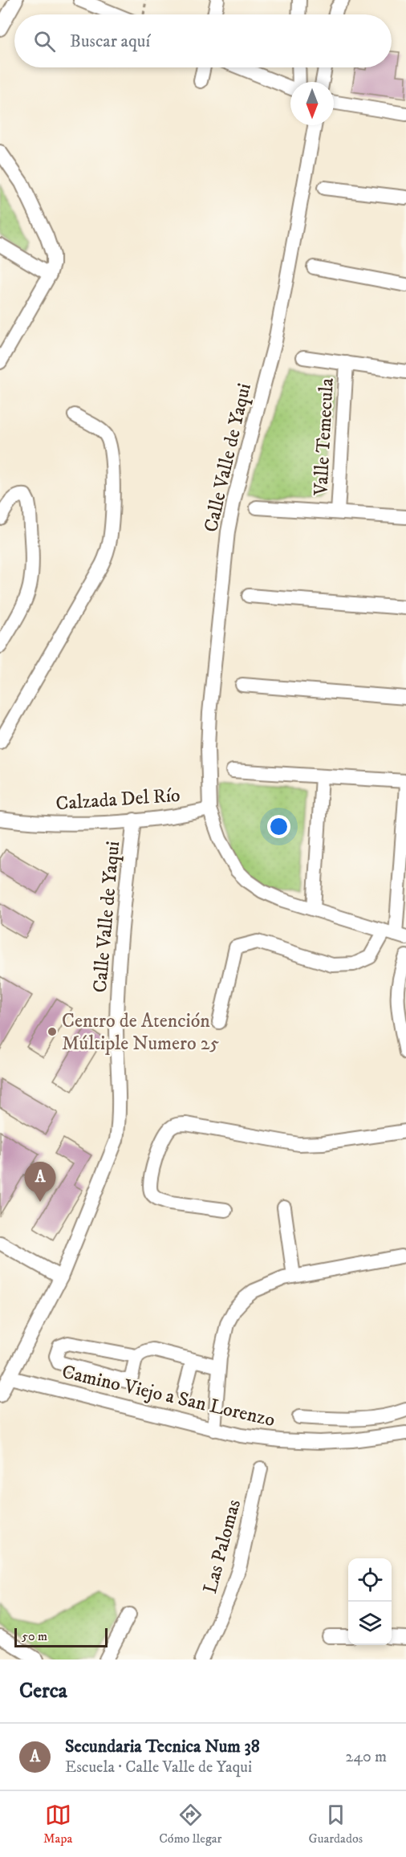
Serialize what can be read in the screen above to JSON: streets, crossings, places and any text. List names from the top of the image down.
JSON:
{
  "streets": {
    "street": [
      "Valle Temecula",
      "Calle Valle de Yaqui",
      "Calzada Del Río",
      "Camino Viejo a San Lorenzo",
      "Las Palomas"
    ]
  },
  "crossings": [
    ["Calle Valle de Yaqui", "Calzada Del Río"],
    ["Calle Valle de Yaqui", "Camino Viejo a San Lorenzo"]
  ],
  "places": ["Centro de Atención Múltiple Numero 25"],
  "scale_bar": "50 m",
  "north": "bottom",
  "page": {
    "search": "Buscar aquí",
    "pins": "A",
    "scale": "50 m",
    "heading": "Cerca",
    "list": [
      {
        "mark": "A",
        "name": "Secundaria Tecnica Num 38",
        "note": "Escuela · Calle Valle de Yaqui",
        "value": "240 m"
      }
    ],
    "nav": ["Mapa", "Cómo llegar", "Guardados"]
  }
}
